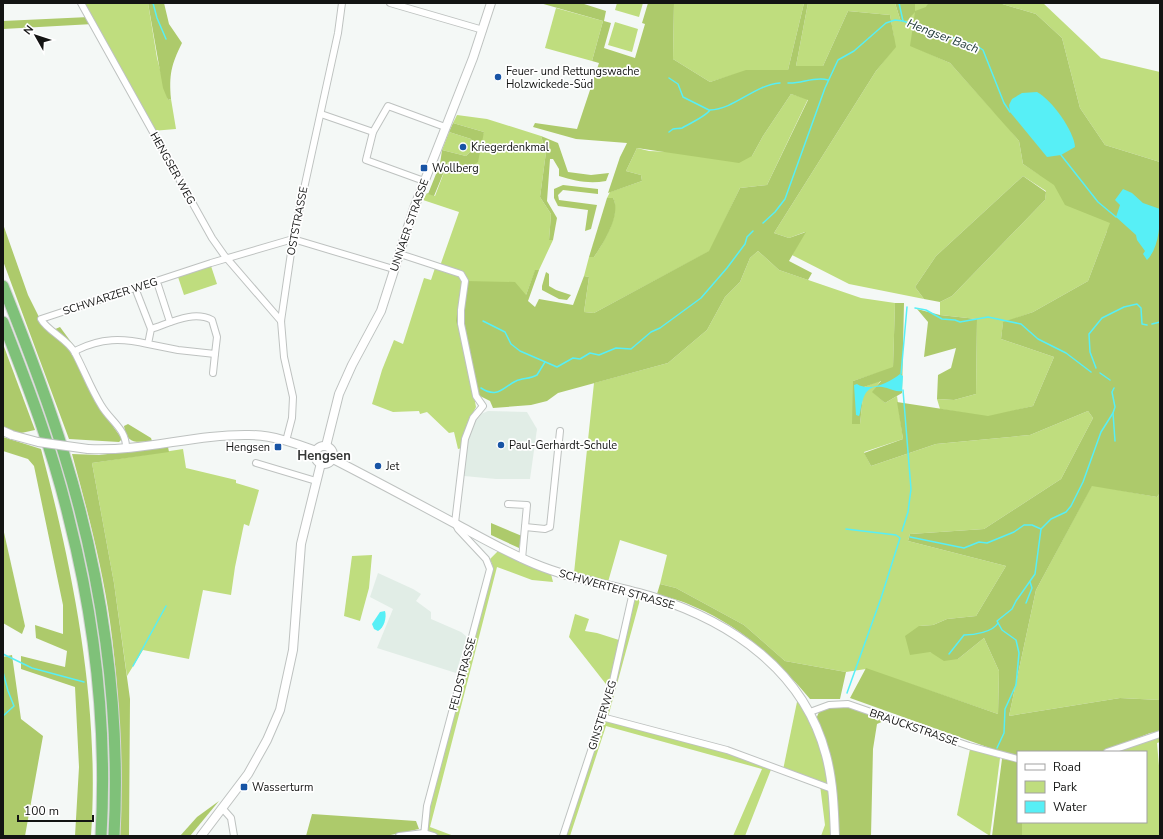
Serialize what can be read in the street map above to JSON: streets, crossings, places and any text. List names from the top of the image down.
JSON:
{
  "streets": {
    "main road": ["UNNAER STRASSE", "SCHWERTER STRASSE"],
    "street": [
      "HENGSER WEG",
      "OSTSTRASSE",
      "SCHWARZER WEG",
      "FELDSTRASSE",
      "GINSTERWEG",
      "BRAUCKSTRASSE"
    ]
  },
  "crossings": [
    ["HENGSER WEG", "OSTSTRASSE"],
    ["HENGSER WEG", "SCHWARZER WEG"],
    ["UNNAER STRASSE", "SCHWERTER STRASSE"],
    ["SCHWERTER STRASSE", "FELDSTRASSE"],
    ["SCHWERTER STRASSE", "GINSTERWEG"],
    ["SCHWERTER STRASSE", "BRAUCKSTRASSE"]
  ],
  "districts": ["Hengsen"],
  "water": ["Hengser Bach"],
  "places": {
    "other": [
      "Feuer- und Rettungswache Holzwickede-Süd",
      "Kriegerdenkmal",
      "Paul-Gerhardt-Schule",
      "Jet"
    ],
    "transit": ["Wollberg", "Hengsen", "Wasserturm"]
  },
  "legend": ["Road", "Park", "Water"],
  "scale_bar": "100 m",
  "north": "top left"
}
